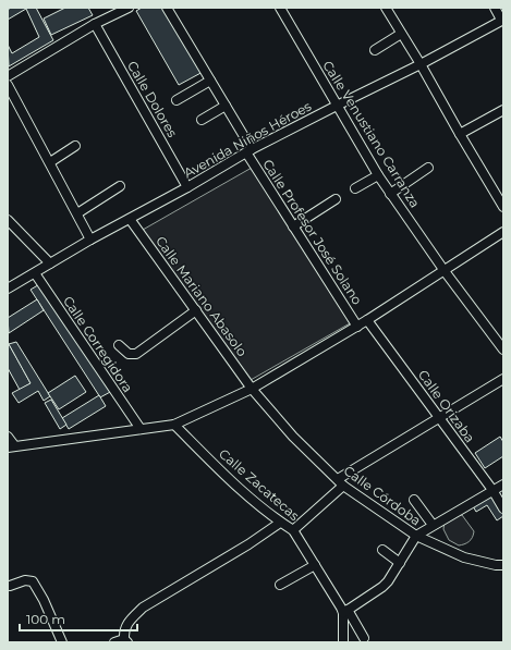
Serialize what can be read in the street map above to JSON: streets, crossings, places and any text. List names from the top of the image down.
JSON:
{
  "streets": {
    "street": [
      "Calle Dolores",
      "Calle Venustiano Carranza",
      "Avenida Niños Héroes",
      "Calle Profesor José Solano",
      "Calle Mariano Abasolo",
      "Calle Corregidora",
      "Calle Orizaba",
      "Calle Zacatecas",
      "Calle Córdoba"
    ]
  },
  "crossings": [
    ["Calle Dolores", "Avenida Niños Héroes"],
    ["Calle Venustiano Carranza", "Avenida Niños Héroes"],
    ["Avenida Niños Héroes", "Calle Profesor José Solano"],
    ["Avenida Niños Héroes", "Calle Mariano Abasolo"],
    ["Avenida Niños Héroes", "Calle Corregidora"],
    ["Calle Mariano Abasolo", "Calle Córdoba"]
  ],
  "scale_bar": "100 m"
}
